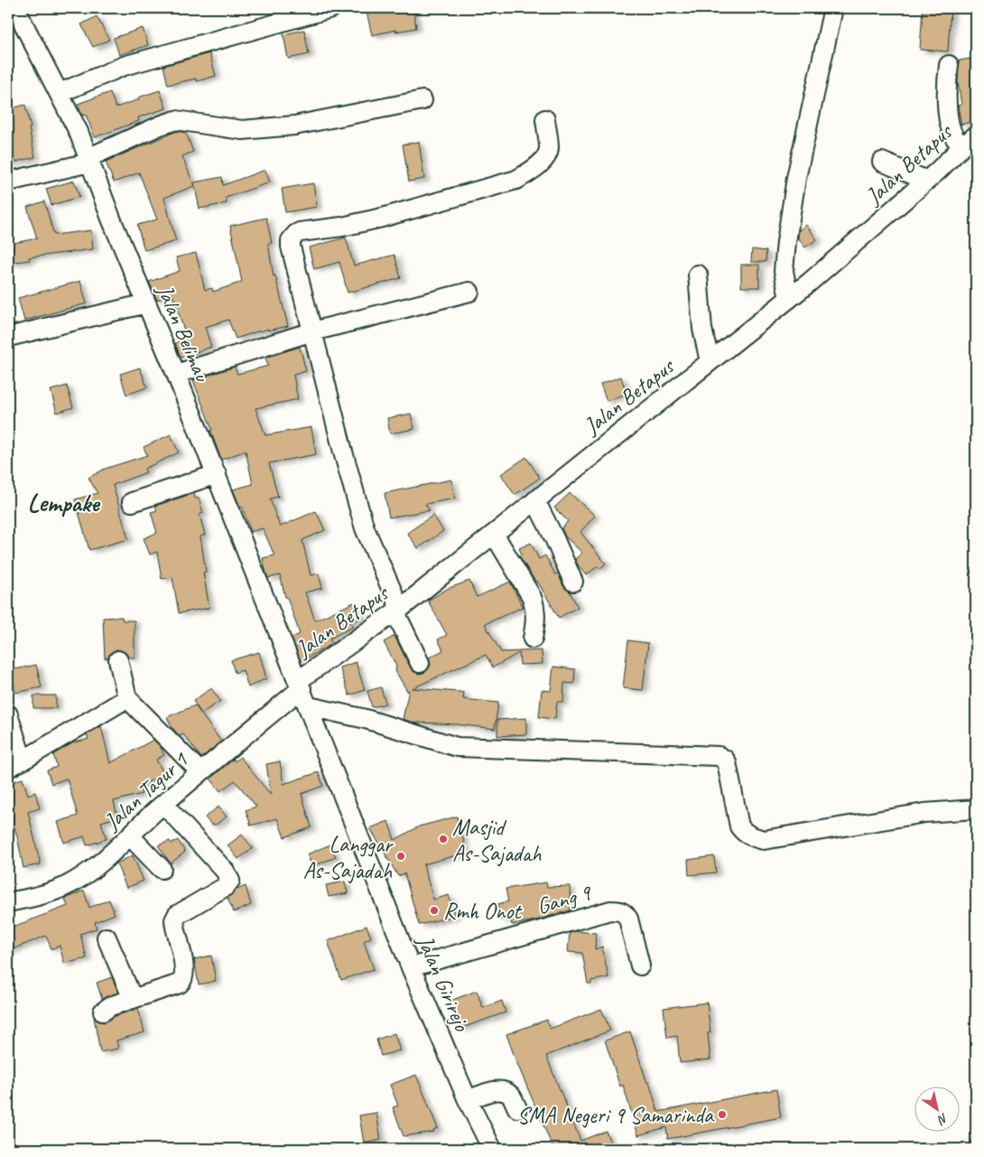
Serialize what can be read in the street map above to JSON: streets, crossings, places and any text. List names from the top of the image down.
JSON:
{
  "streets": {
    "street": [
      "Jalan Betapus",
      "Jalan Belimau",
      "Jalan Tagur 1",
      "Gang 9",
      "Jalan Girirejo"
    ]
  },
  "crossings": [
    ["Jalan Betapus", "Jalan Belimau"],
    ["Jalan Betapus", "Jalan Tagur 1"],
    ["Jalan Betapus", "Jalan Girirejo"],
    ["Jalan Belimau", "Jalan Tagur 1"],
    ["Jalan Belimau", "Jalan Girirejo"],
    ["Jalan Tagur 1", "Jalan Girirejo"],
    ["Gang 9", "Jalan Girirejo"]
  ],
  "districts": ["Lempake"],
  "places": [
    "Masjid As-Sajadah",
    "Langgar As-Sajadah",
    "Rmh Onot",
    "SMA Negeri 9 Samarinda"
  ],
  "north": "bottom right"
}
